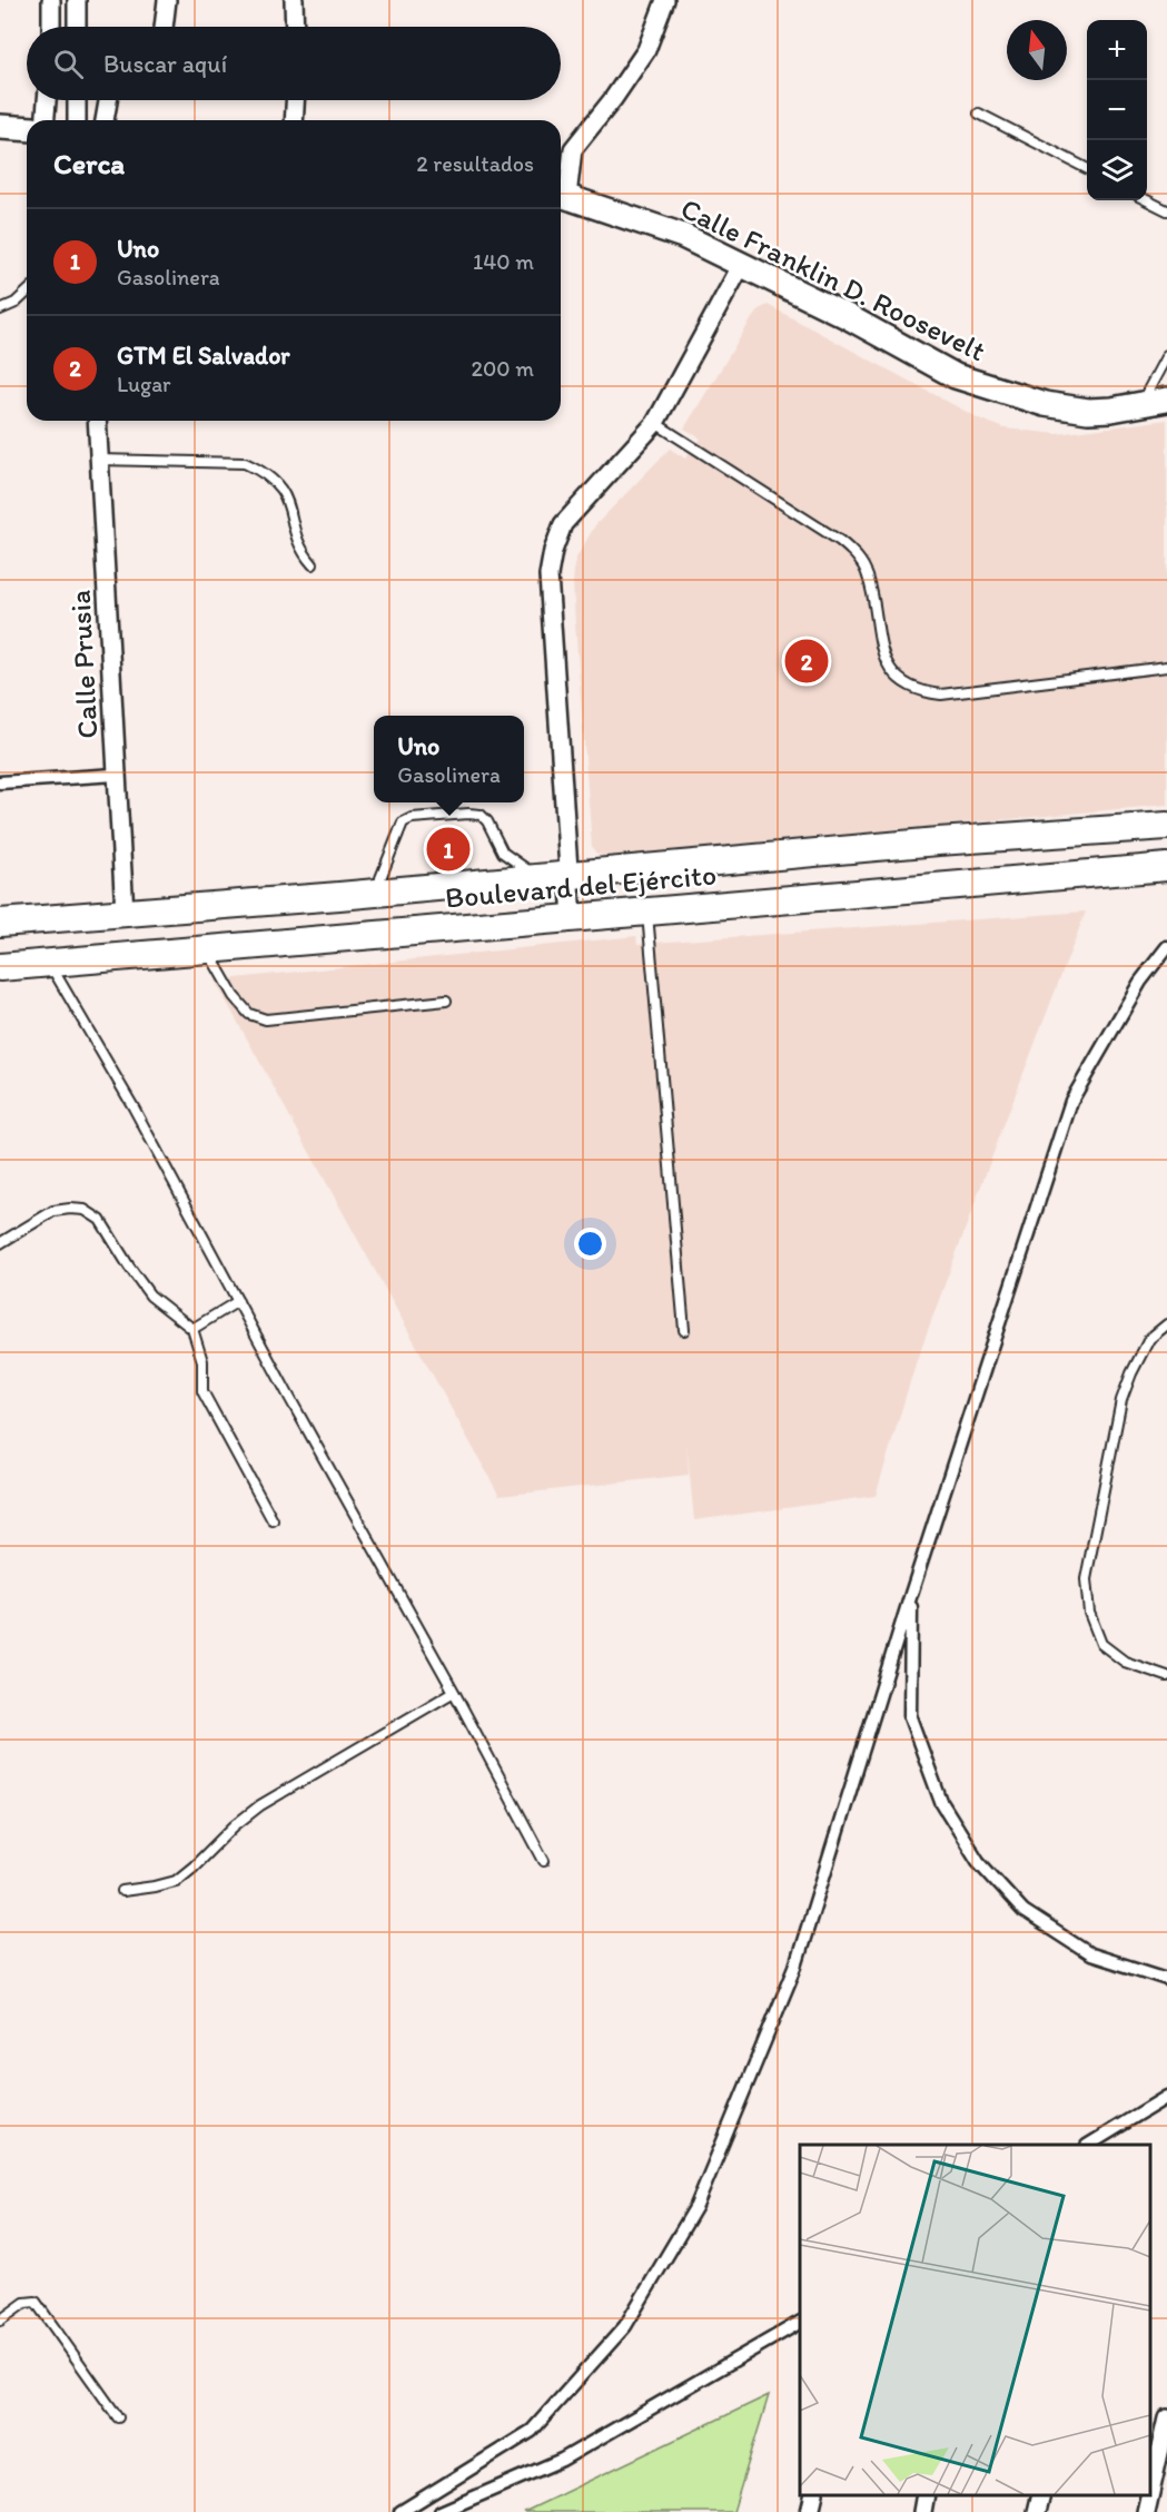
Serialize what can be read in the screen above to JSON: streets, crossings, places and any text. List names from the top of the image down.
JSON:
{
  "streets": {
    "highway": ["Boulevard del Ejército"],
    "main road": ["Calle Franklin D. Roosevelt"],
    "street": ["Calle Prusia"]
  },
  "crossings": [
    ["Calle Prusia", "Boulevard del Ejército"]
  ],
  "north": "top",
  "page": {
    "map_buttons": ["+", "−"],
    "search": "Buscar aquí",
    "heading": ["Cerca", "2 resultados"],
    "list": [
      {
        "mark": "1",
        "name": "Uno",
        "note": "Gasolinera",
        "value": "140 m"
      },
      {
        "mark": "2",
        "name": "GTM El Salvador",
        "note": "Lugar",
        "value": "200 m"
      }
    ],
    "pins": ["2", "1"],
    "popup": ["Uno", "Gasolinera"]
  }
}
